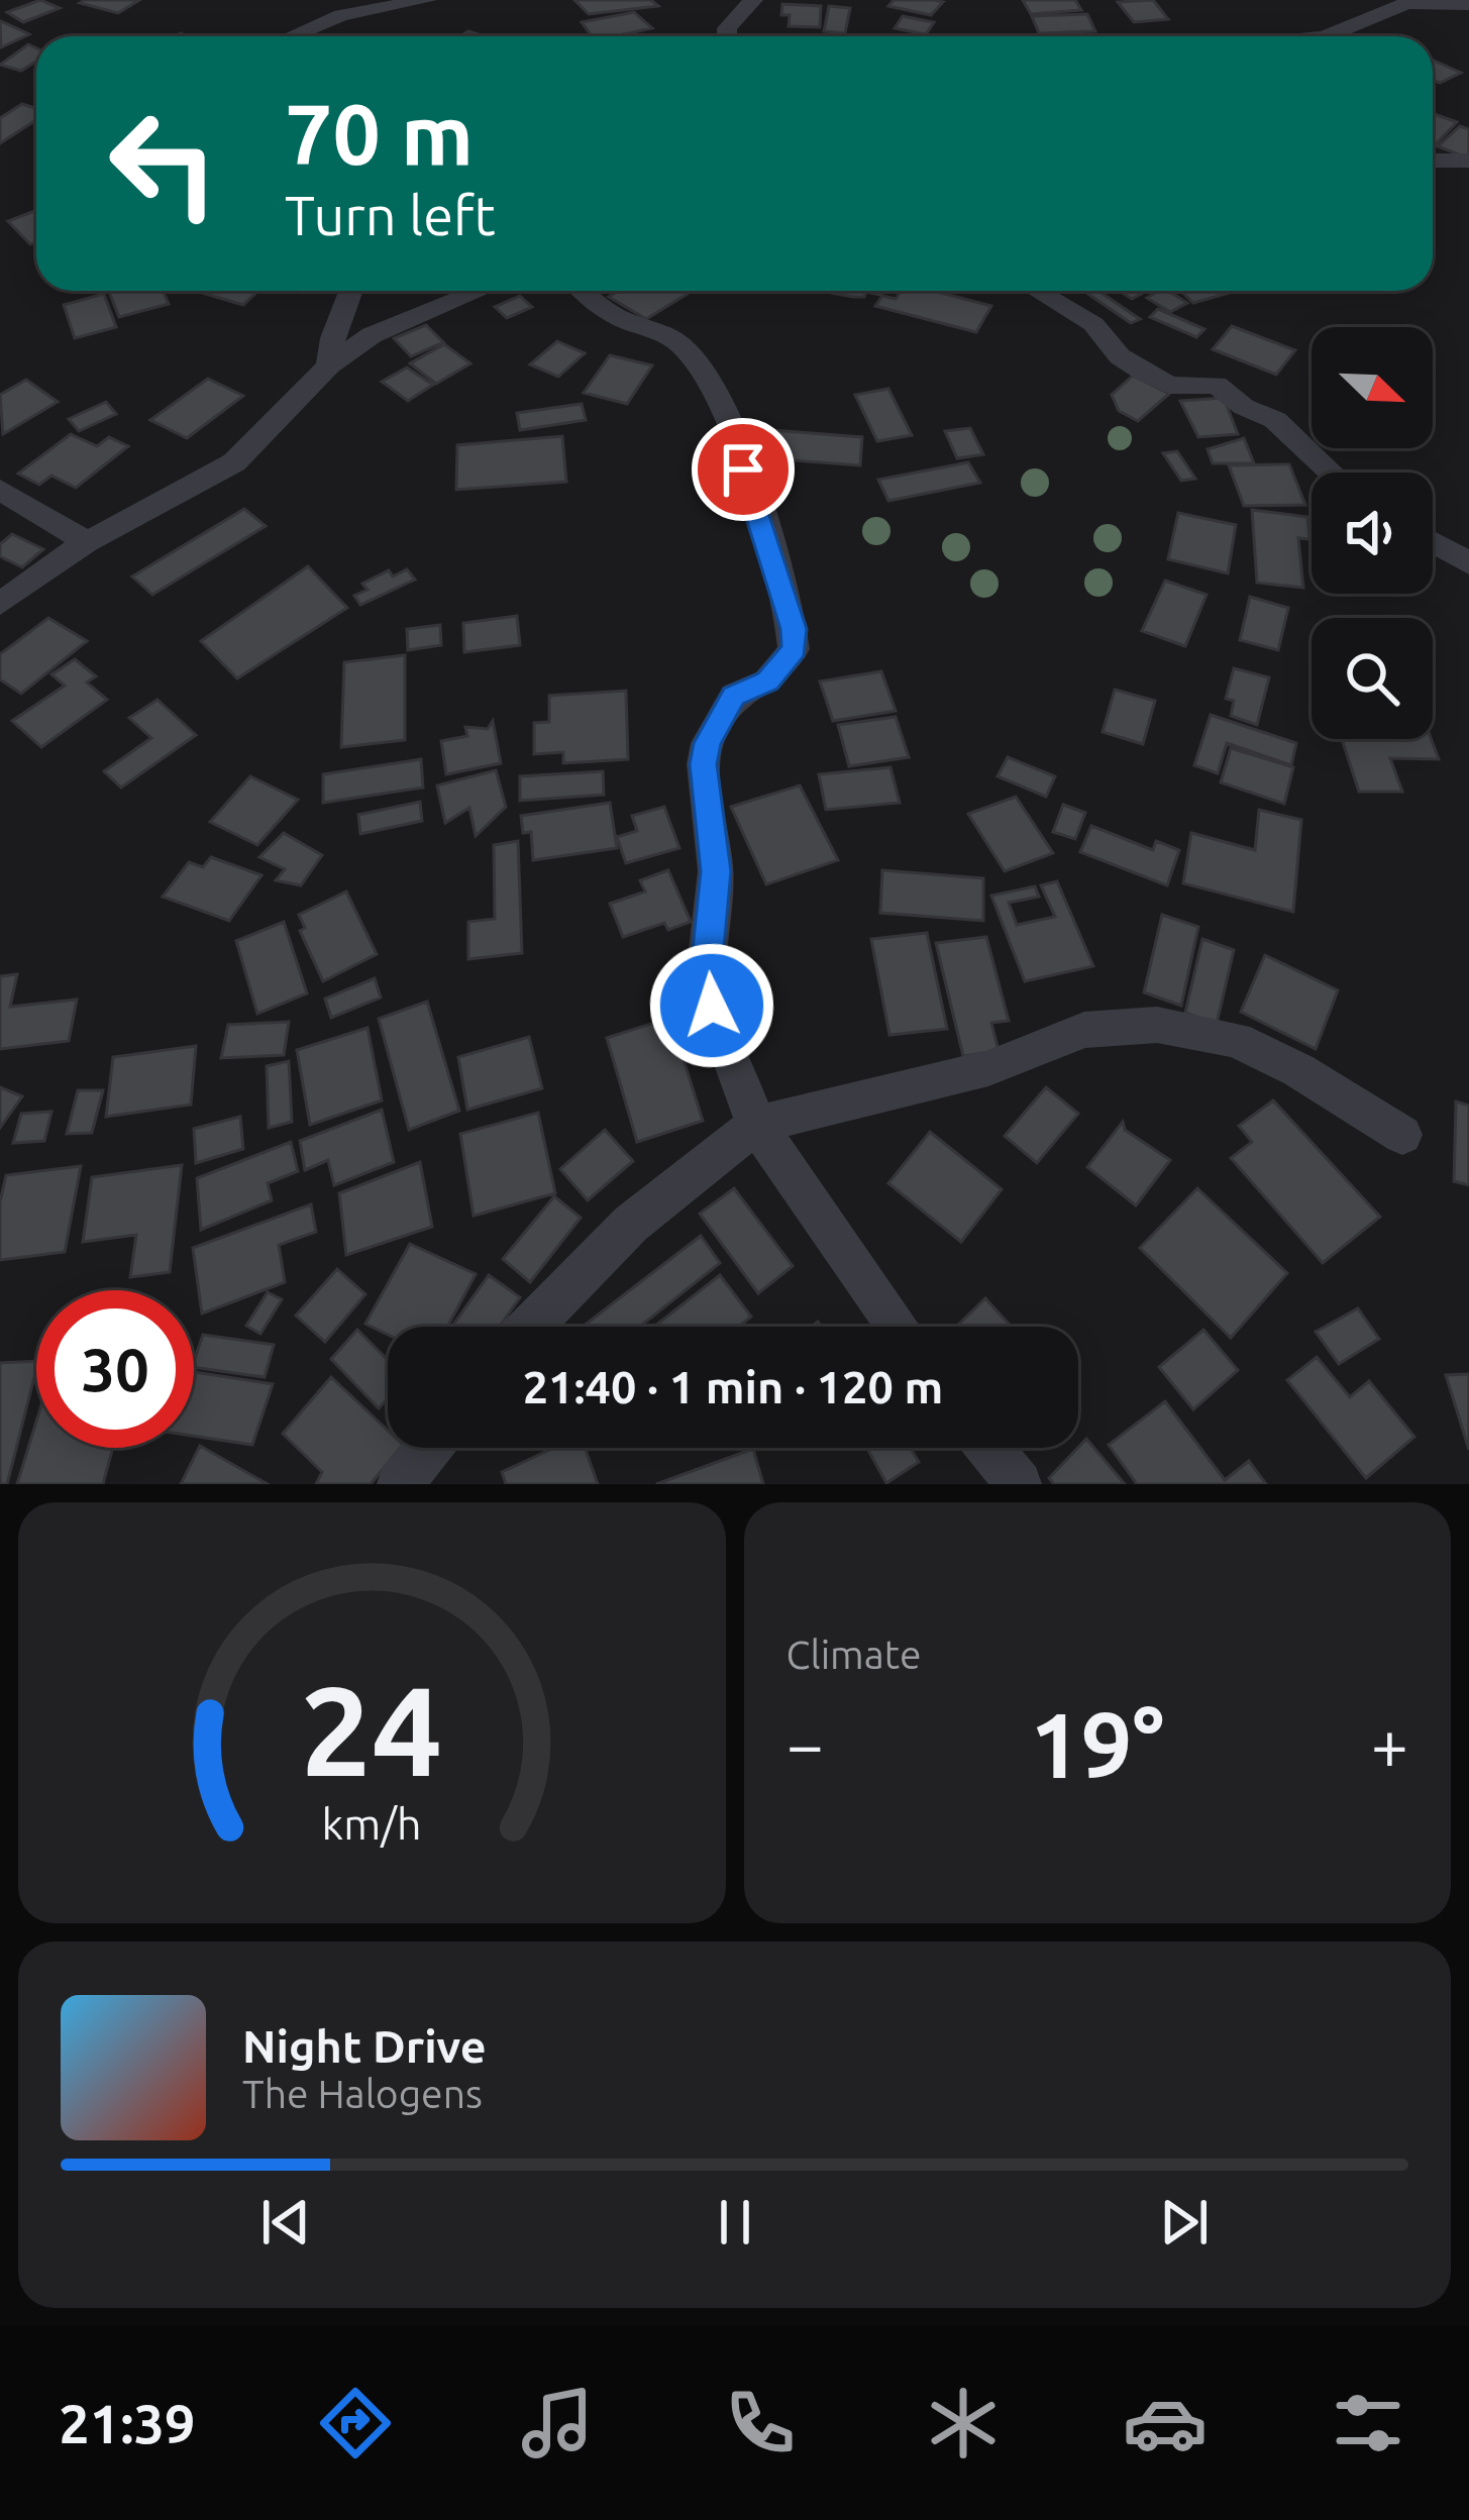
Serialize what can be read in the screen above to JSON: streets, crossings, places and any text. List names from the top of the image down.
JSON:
{
  "north": "bottom right",
  "page": {
    "turn": ["70 m", "Turn left"],
    "limit": "30",
    "trip": "21:40 · 1 min · 120 m",
    "tile": "Climate",
    "heat": ["−", "19°", "+"],
    "song": ["Night Drive", "The Halogens"],
    "tabs": "21:39",
    "gauge": ["24", "km/h"]
  }
}
